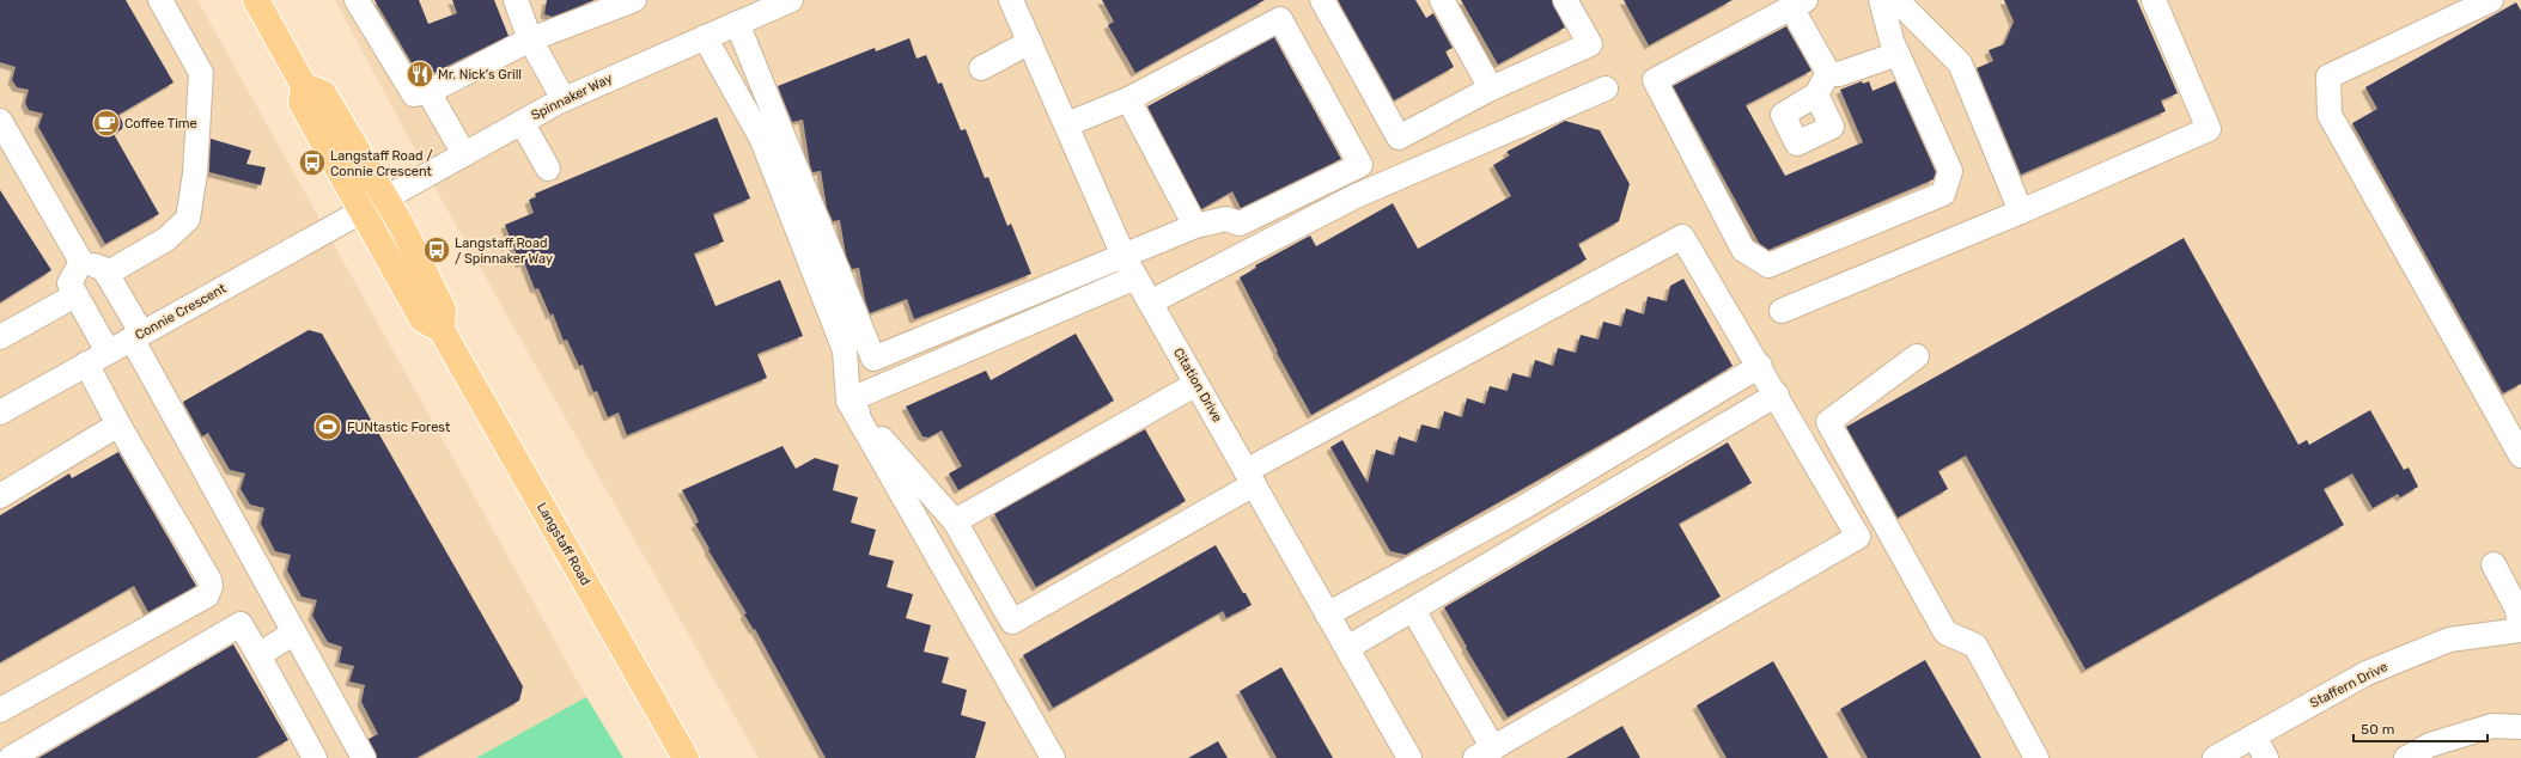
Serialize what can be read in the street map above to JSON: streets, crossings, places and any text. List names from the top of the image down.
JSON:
{
  "streets": {
    "main road": ["Langstaff Road"],
    "street": [
      "Spinnaker Way",
      "Connie Crescent",
      "Citation Drive",
      "Staffern Drive"
    ]
  },
  "crossings": [
    ["Spinnaker Way", "Connie Crescent"],
    ["Spinnaker Way", "Langstaff Road"],
    ["Connie Crescent", "Langstaff Road"]
  ],
  "places": {
    "restaurant": ["Mr. Nick's Grill"],
    "cafe": ["Coffee Time"],
    "bus stop": ["Langstaff Road / Connie Crescent", "Langstaff Road / Spinnaker Way"],
    "sports": ["FUNtastic Forest"]
  },
  "scale_bar": "50 m"
}
